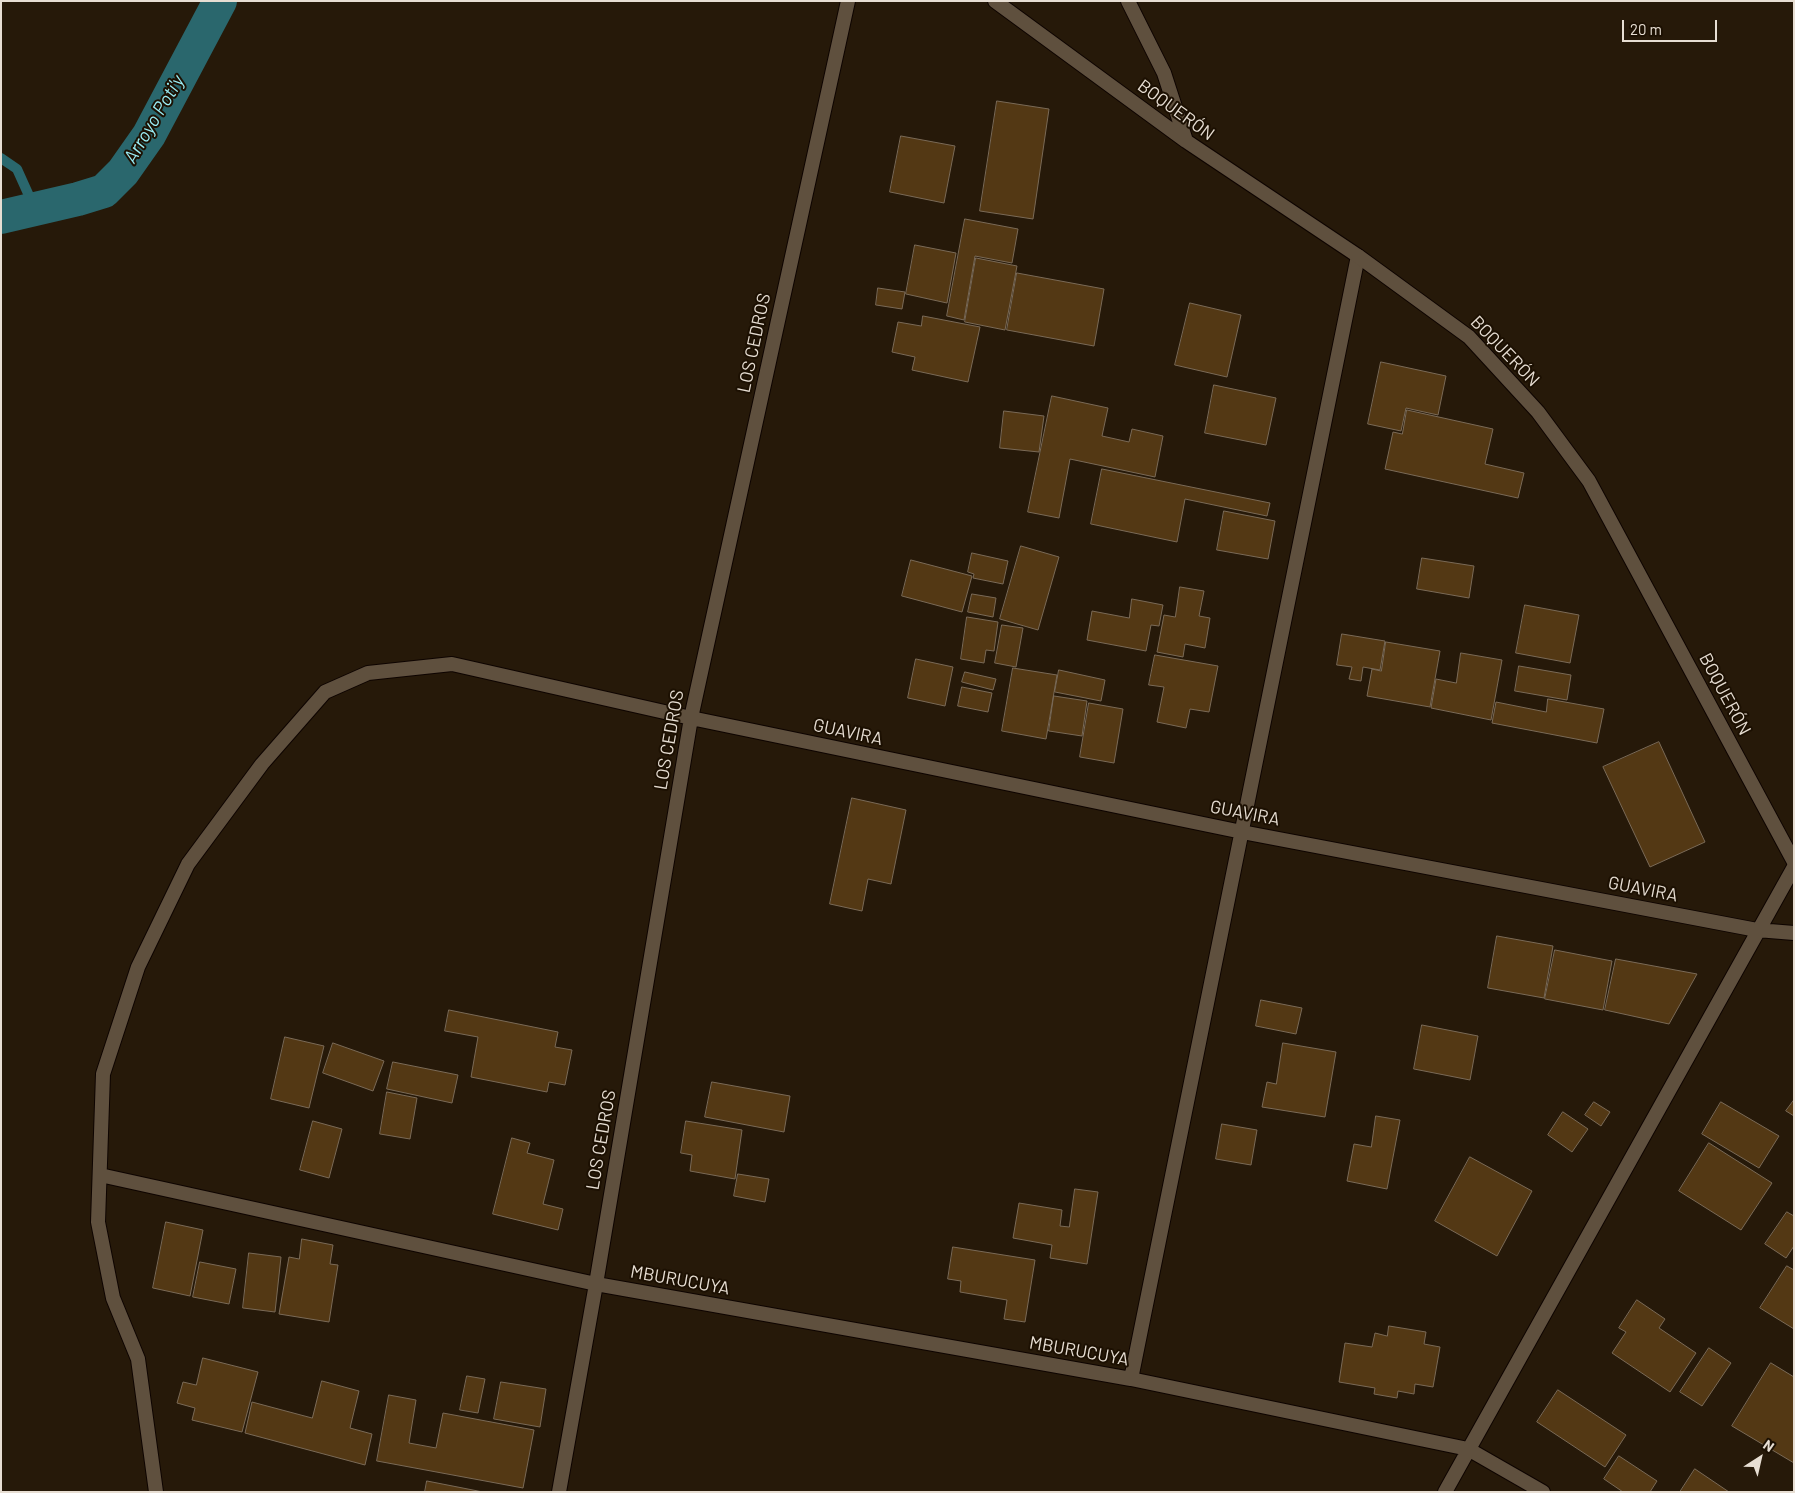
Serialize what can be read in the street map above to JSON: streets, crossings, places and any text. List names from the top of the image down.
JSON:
{
  "streets": {
    "street": [
      "BOQUERÓN",
      "LOS CEDROS",
      "GUAVIRA",
      "MBURUCUYA"
    ]
  },
  "crossings": [
    ["LOS CEDROS", "GUAVIRA"],
    ["LOS CEDROS", "MBURUCUYA"],
    ["GUAVIRA", "MBURUCUYA"]
  ],
  "water": ["Arroyo Poti'y"],
  "scale_bar": "20 m",
  "north": "top right"
}
